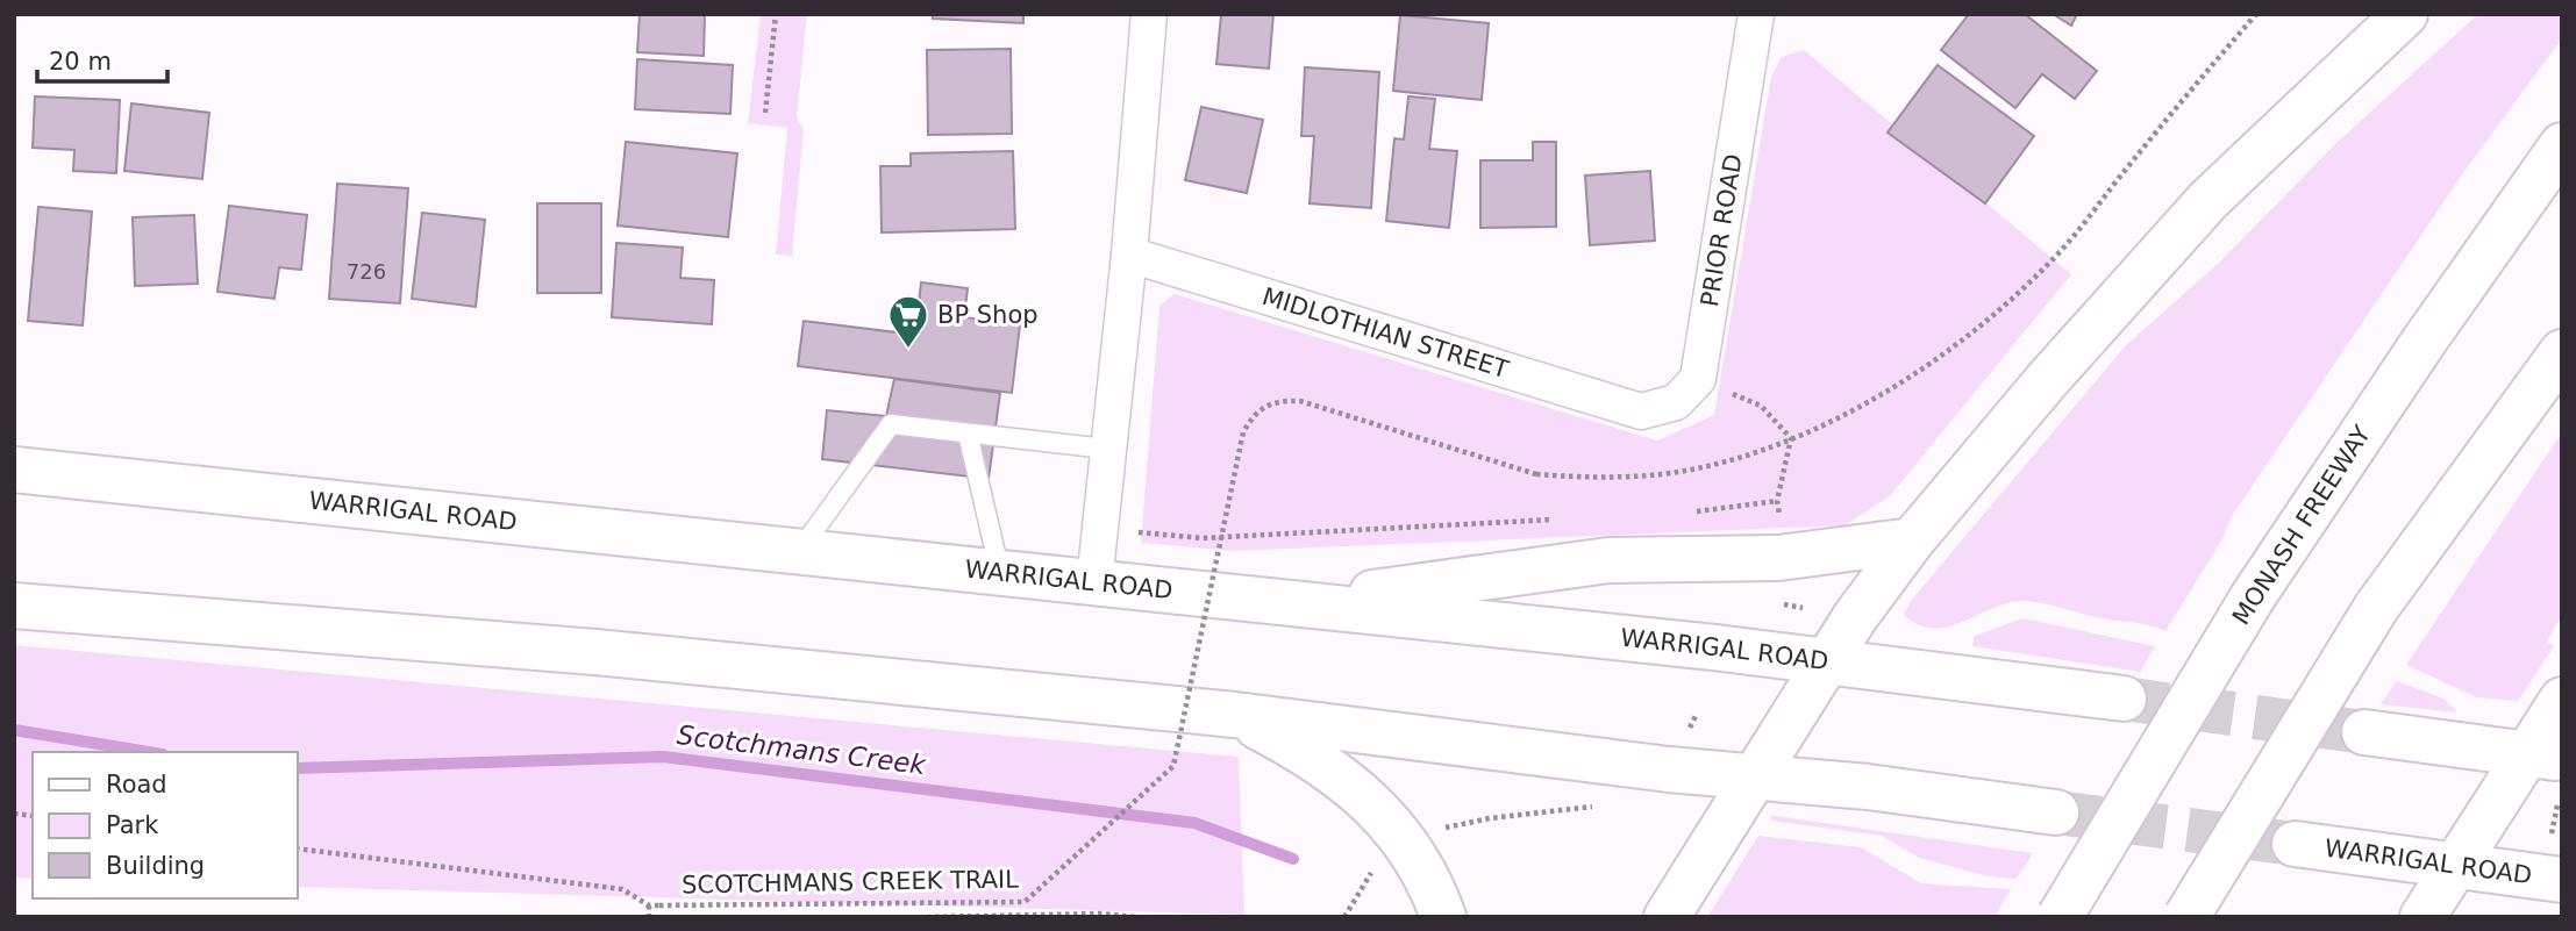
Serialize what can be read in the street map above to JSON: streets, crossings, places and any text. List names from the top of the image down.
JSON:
{
  "streets": {
    "highway": ["WARRIGAL ROAD", "MONASH FREEWAY"],
    "street": ["PRIOR ROAD", "MIDLOTHIAN STREET"],
    "path": ["SCOTCHMANS CREEK TRAIL"]
  },
  "crossings": [
    ["PRIOR ROAD", "MIDLOTHIAN STREET"]
  ],
  "water": ["Scotchmans Creek"],
  "places": {
    "supermarket": ["BP Shop"]
  },
  "house_numbers": ["726"],
  "legend": ["Road", "Park", "Building"],
  "scale_bar": "20 m"
}
